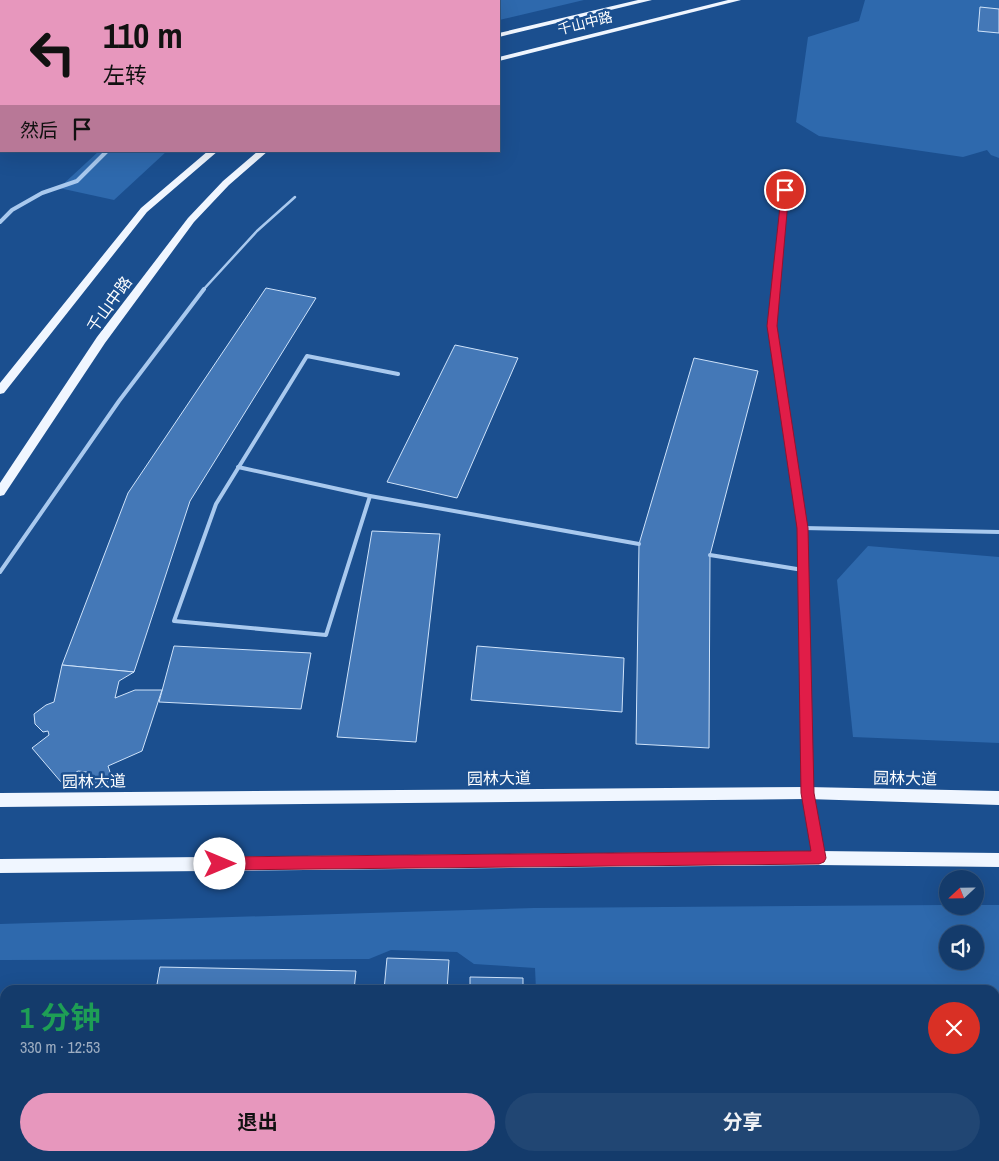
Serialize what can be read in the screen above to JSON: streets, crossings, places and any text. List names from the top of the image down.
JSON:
{
  "streets": {
    "main road": ["千山中路", "园林大道"]
  },
  "north": "left",
  "page": {
    "turn": ["110 m", "左转"],
    "then": "然后",
    "heading": ["1 分钟", "330 m · 12:53"],
    "buttons": ["退出", "分享"]
  }
}
